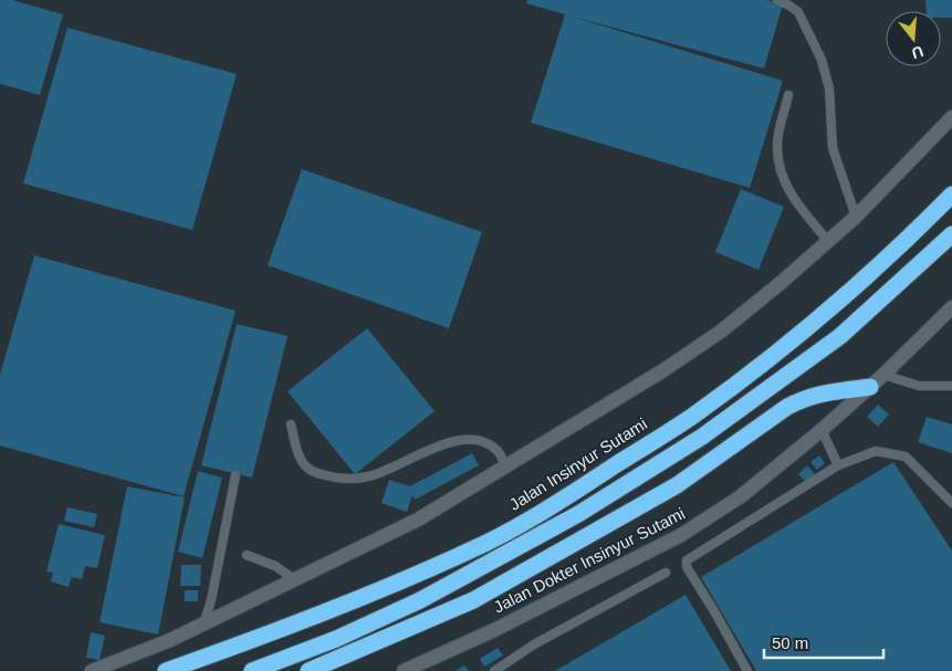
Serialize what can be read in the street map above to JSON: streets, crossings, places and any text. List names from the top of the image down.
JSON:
{
  "streets": {
    "highway": ["Jalan Insinyur Sutami"],
    "street": ["Jalan Dokter Insinyur Sutami"]
  },
  "scale_bar": "50 m",
  "north": "bottom"
}
